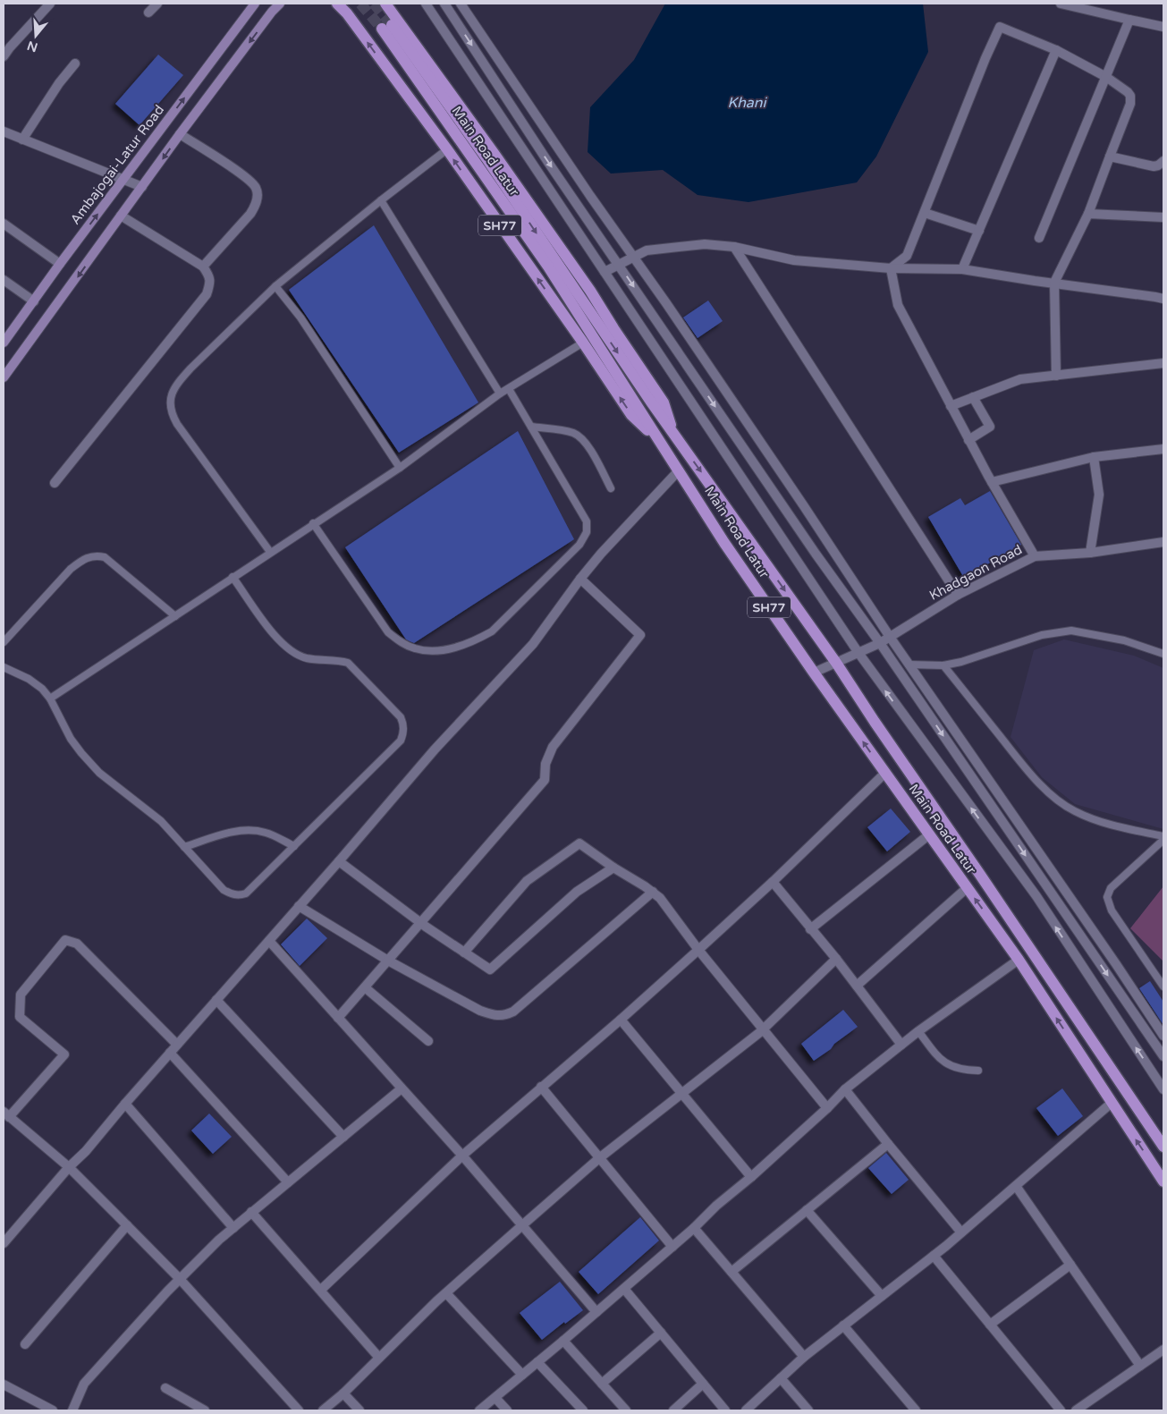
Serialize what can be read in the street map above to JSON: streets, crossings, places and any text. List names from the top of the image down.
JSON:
{
  "streets": {
    "main road": ["Main Road Latur", "Ambajogai-Latur Road", "SH77"],
    "street": ["Khadgaon Road"]
  },
  "crossings": [
    ["Main Road Latur", "SH77"],
    ["Main Road Latur", "Khadgaon Road"]
  ],
  "water": ["Khani"],
  "north": "bottom"
}
